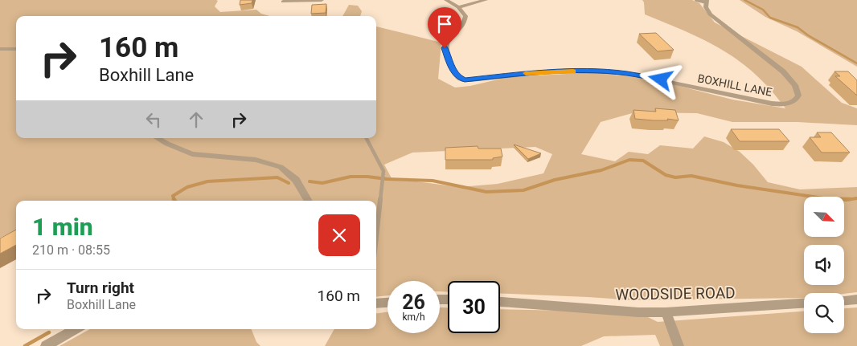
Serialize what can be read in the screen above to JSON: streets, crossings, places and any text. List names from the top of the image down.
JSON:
{
  "streets": {
    "street": ["BOXHILL LANE", "WOODSIDE ROAD"]
  },
  "north": "bottom right",
  "page": {
    "turn": ["160 m", "Boxhill Lane"],
    "heading": ["1 min", "210 m · 08:55"],
    "list": [
      {
        "name": "Turn right",
        "note": "Boxhill Lane",
        "value": "160 m"
      }
    ],
    "speed": "26 km/h",
    "limit": "30"
  }
}
